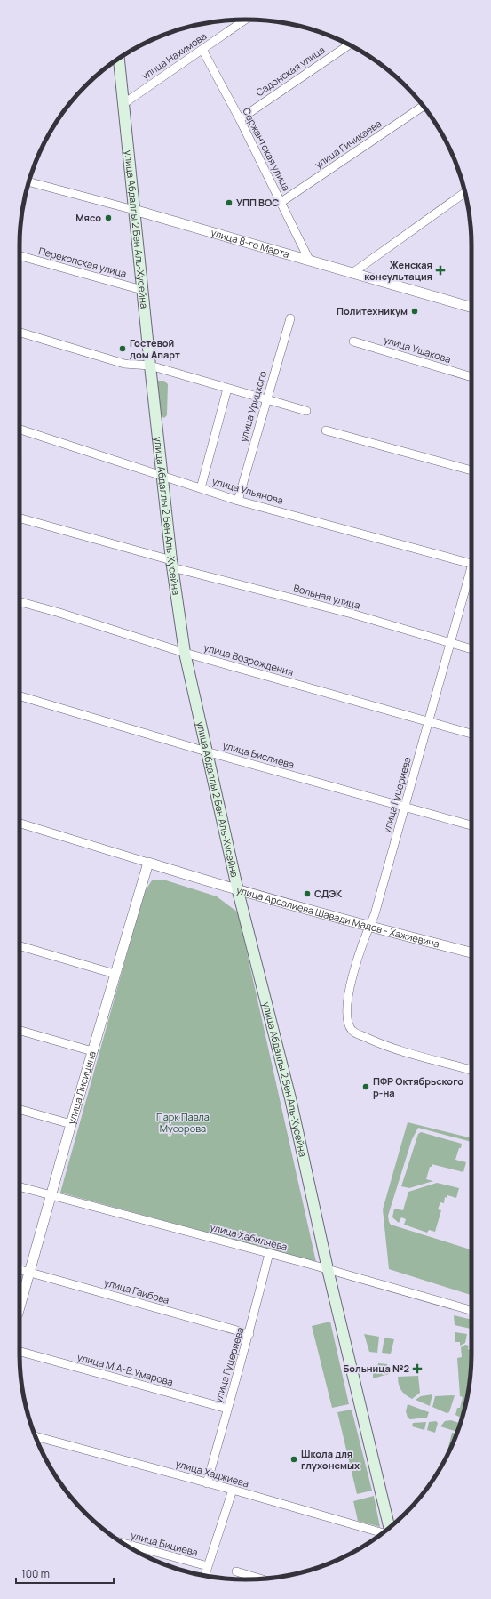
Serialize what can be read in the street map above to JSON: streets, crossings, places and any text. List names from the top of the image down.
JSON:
{
  "streets": {
    "main road": ["улица Абдаллы 2 Бен Аль-Хусейна"],
    "street": [
      "улица Нахимова",
      "Садонская улица",
      "улица Гичикаева",
      "Сержантская улица",
      "улица 8-го Марта",
      "Перекопская улица",
      "улица Ушакова",
      "улица Урицкого",
      "улица Ульянова",
      "Вольная улица",
      "улица Возрождения",
      "улица Бислиева",
      "улица Гуцериева",
      "улица Арсалиева Шавади Мадов - Хажиевича",
      "улица Лисицина",
      "улица Хабиляева",
      "улица Гаибова",
      "улица М.А-В.Умарова",
      "улица Хаджиева",
      "улица Бициева"
    ]
  },
  "crossings": [
    ["улица Нахимова", "Сержантская улица"],
    ["улица Нахимова", "улица Абдаллы 2 Бен Аль-Хусейна"],
    ["Садонская улица", "Сержантская улица"],
    ["улица Гичикаева", "Сержантская улица"],
    ["Сержантская улица", "улица 8-го Марта"],
    ["улица Абдаллы 2 Бен Аль-Хусейна", "улица 8-го Марта"],
    ["улица Абдаллы 2 Бен Аль-Хусейна", "Перекопская улица"],
    ["улица Абдаллы 2 Бен Аль-Хусейна", "улица Ульянова"],
    ["улица Абдаллы 2 Бен Аль-Хусейна", "Вольная улица"],
    ["улица Абдаллы 2 Бен Аль-Хусейна", "улица Возрождения"],
    ["улица Абдаллы 2 Бен Аль-Хусейна", "улица Бислиева"],
    ["улица Абдаллы 2 Бен Аль-Хусейна", "улица Арсалиева Шавади Мадов - Хажиевича"],
    ["улица Абдаллы 2 Бен Аль-Хусейна", "улица Хабиляева"],
    ["улица Урицкого", "улица Ульянова"],
    ["Вольная улица", "улица Гуцериева"],
    ["улица Возрождения", "улица Гуцериева"],
    ["улица Бислиева", "улица Гуцериева"],
    ["улица Гуцериева", "улица Арсалиева Шавади Мадов - Хажиевича"],
    ["улица Гуцериева", "улица Хабиляева"],
    ["улица Гуцериева", "улица Гаибова"],
    ["улица Гуцериева", "улица М.А-В.Умарова"],
    ["улица Гуцериева", "улица Хаджиева"],
    ["улица Арсалиева Шавади Мадов - Хажиевича", "улица Лисицина"],
    ["улица Лисицина", "улица Хабиляева"],
    ["улица Лисицина", "улица Гаибова"]
  ],
  "parks": ["Парк Павла Мусорова"],
  "places": {
    "other": [
      "УПП ВОС",
      "Мясо",
      "Политехникум",
      "Гостевой дом Апарт",
      "СДЭК",
      "ПФР Октябрьского р-на",
      "Школа для глухонемых"
    ],
    "health": ["Женская консультация", "Больница №2"]
  },
  "scale_bar": "100 m"
}
